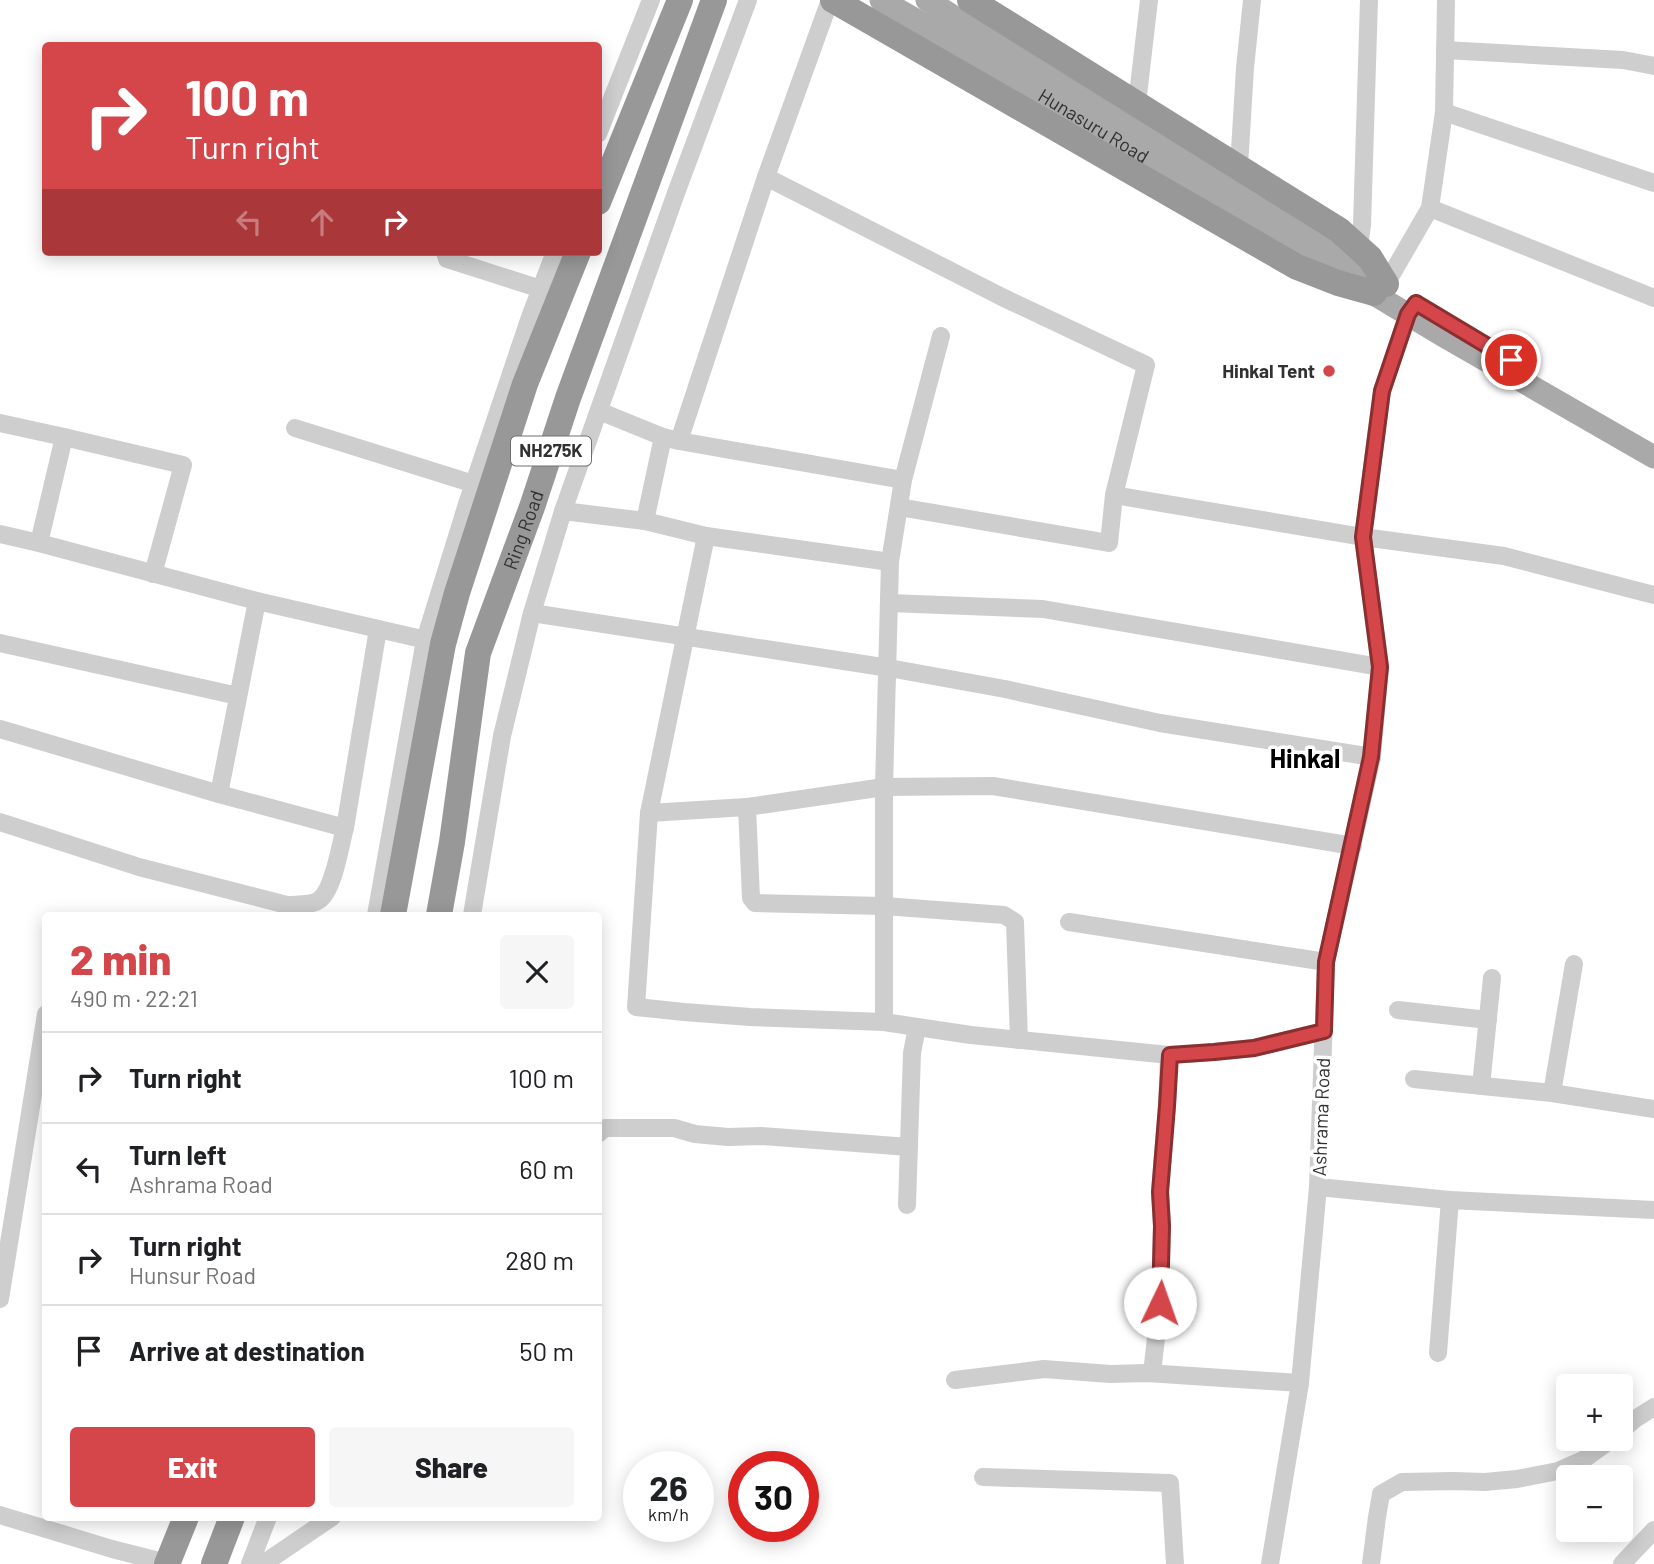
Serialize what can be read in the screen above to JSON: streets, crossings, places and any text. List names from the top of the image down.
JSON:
{
  "streets": {
    "highway": ["NH275K", "Ring Road"],
    "main road": ["Hunasuru Road"],
    "street": ["Ashrama Road"]
  },
  "districts": ["Hinkal"],
  "places": ["Hinkal Tent"],
  "page": {
    "turn": ["100 m", "Turn right"],
    "heading": ["2 min", "490 m · 22:21"],
    "list": [
      {
        "name": "Turn right",
        "value": "100 m"
      },
      {
        "name": "Turn left",
        "note": "Ashrama Road",
        "value": "60 m"
      },
      {
        "name": "Turn right",
        "note": "Hunsur Road",
        "value": "280 m"
      },
      {
        "name": "Arrive at destination",
        "value": "50 m"
      }
    ],
    "map_buttons": ["+", "−"],
    "buttons": ["Exit", "Share"],
    "speed": "26 km/h",
    "limit": "30"
  }
}
